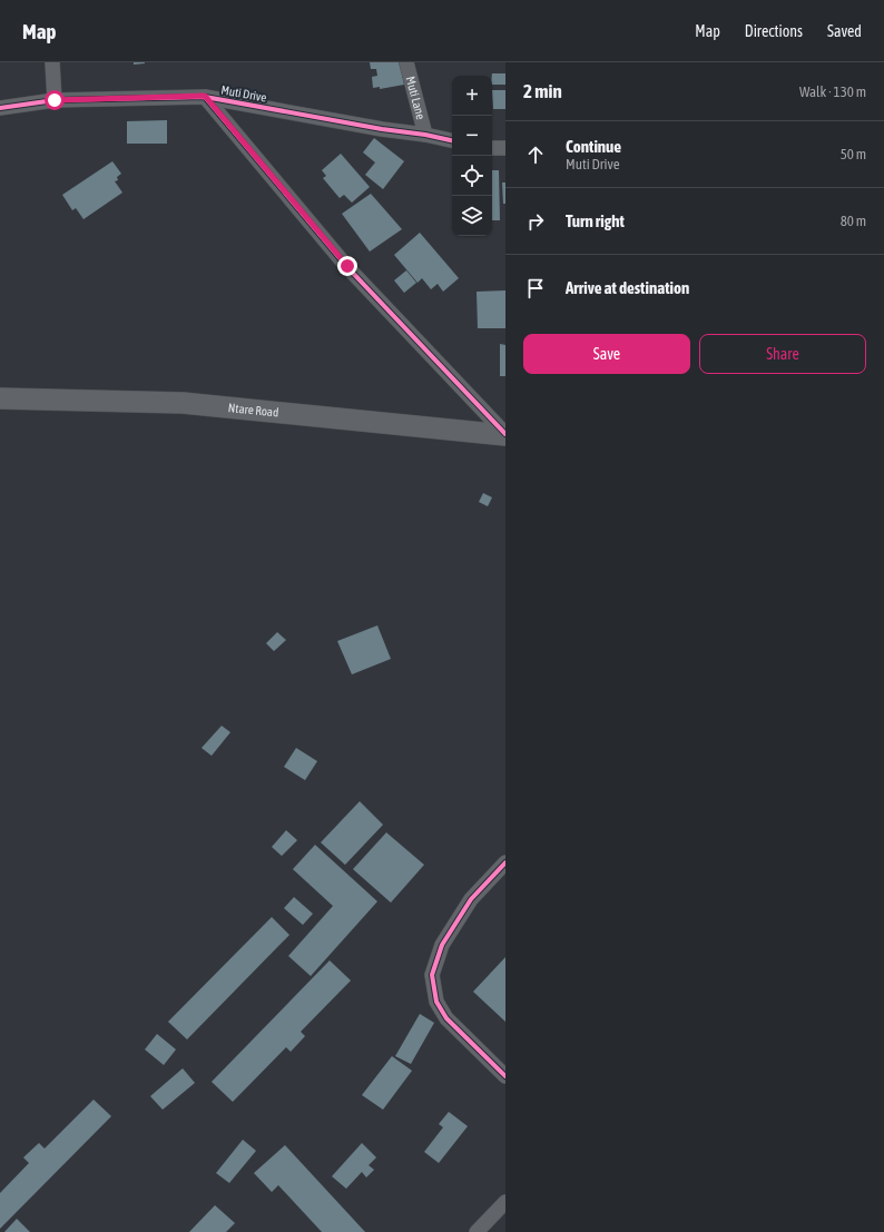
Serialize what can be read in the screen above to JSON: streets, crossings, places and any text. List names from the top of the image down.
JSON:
{
  "streets": {
    "main road": ["Ntare Road"],
    "street": ["Muti Drive", "Muti Lane"]
  },
  "crossings": [
    ["Muti Drive", "Muti Lane"]
  ],
  "page": {
    "header": "Map",
    "nav": ["Map", "Directions", "Saved"],
    "heading": ["2 min", "Walk · 130 m"],
    "map_buttons": ["+", "−"],
    "list": [
      ["Continue", "Muti Drive", "50 m"],
      ["Turn right", "80 m"],
      "Arrive at destination"
    ],
    "buttons": ["Save", "Share"]
  }
}
